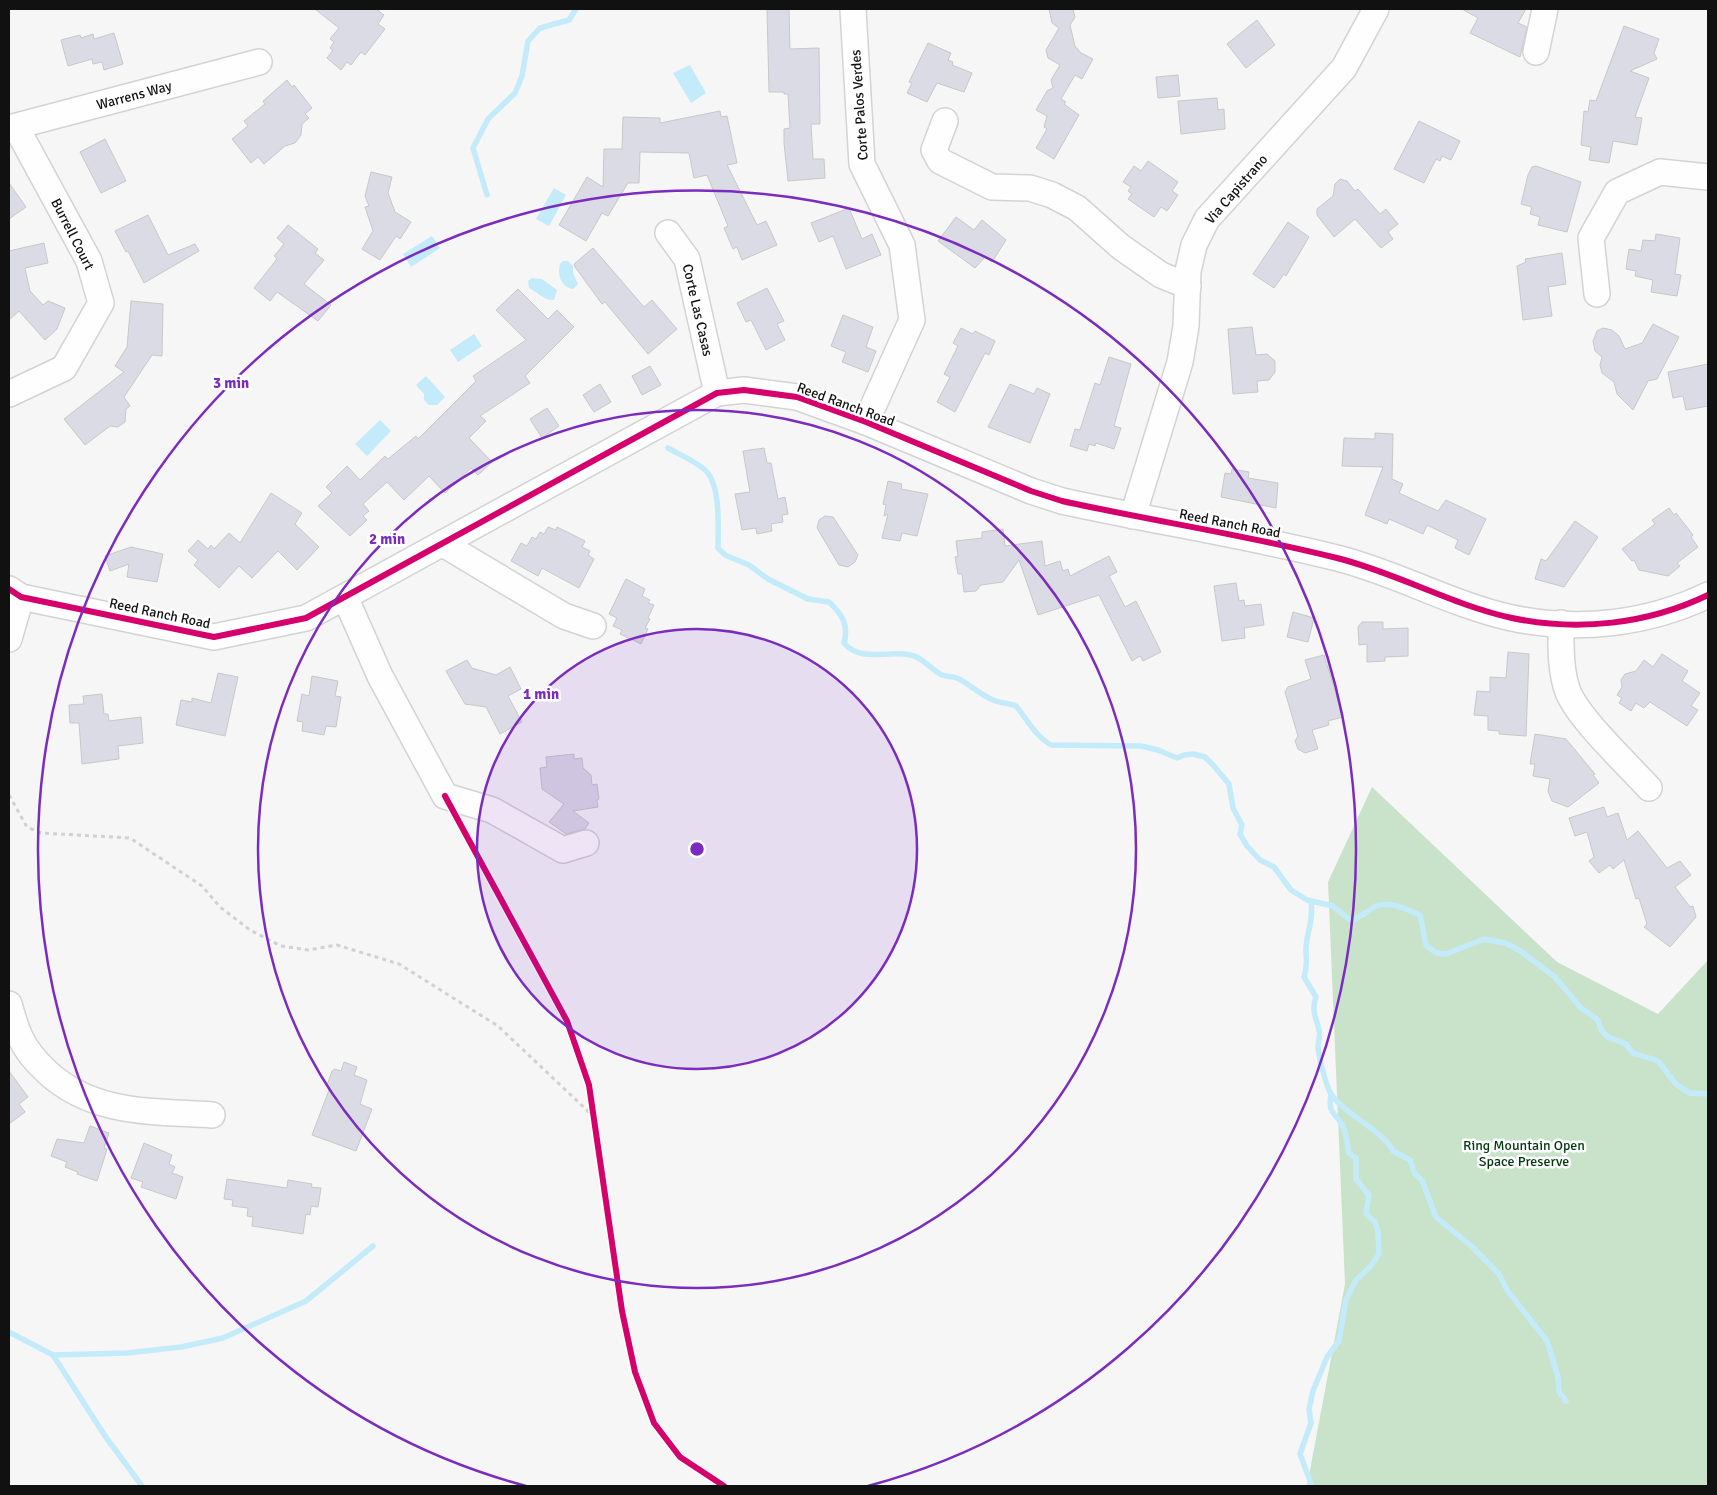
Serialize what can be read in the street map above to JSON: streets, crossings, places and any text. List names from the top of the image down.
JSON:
{
  "streets": {
    "street": [
      "Warrens Way",
      "Corte Palos Verdes",
      "Via Capistrano",
      "Burrell Court",
      "Corte Las Casas",
      "Reed Ranch Road"
    ]
  },
  "crossings": [
    ["Warrens Way", "Burrell Court"],
    ["Corte Palos Verdes", "Reed Ranch Road"],
    ["Via Capistrano", "Reed Ranch Road"],
    ["Corte Las Casas", "Reed Ranch Road"]
  ],
  "parks": ["Ring Mountain Open Space Preserve"],
  "rings": ["3 min", "2 min", "1 min"]
}
